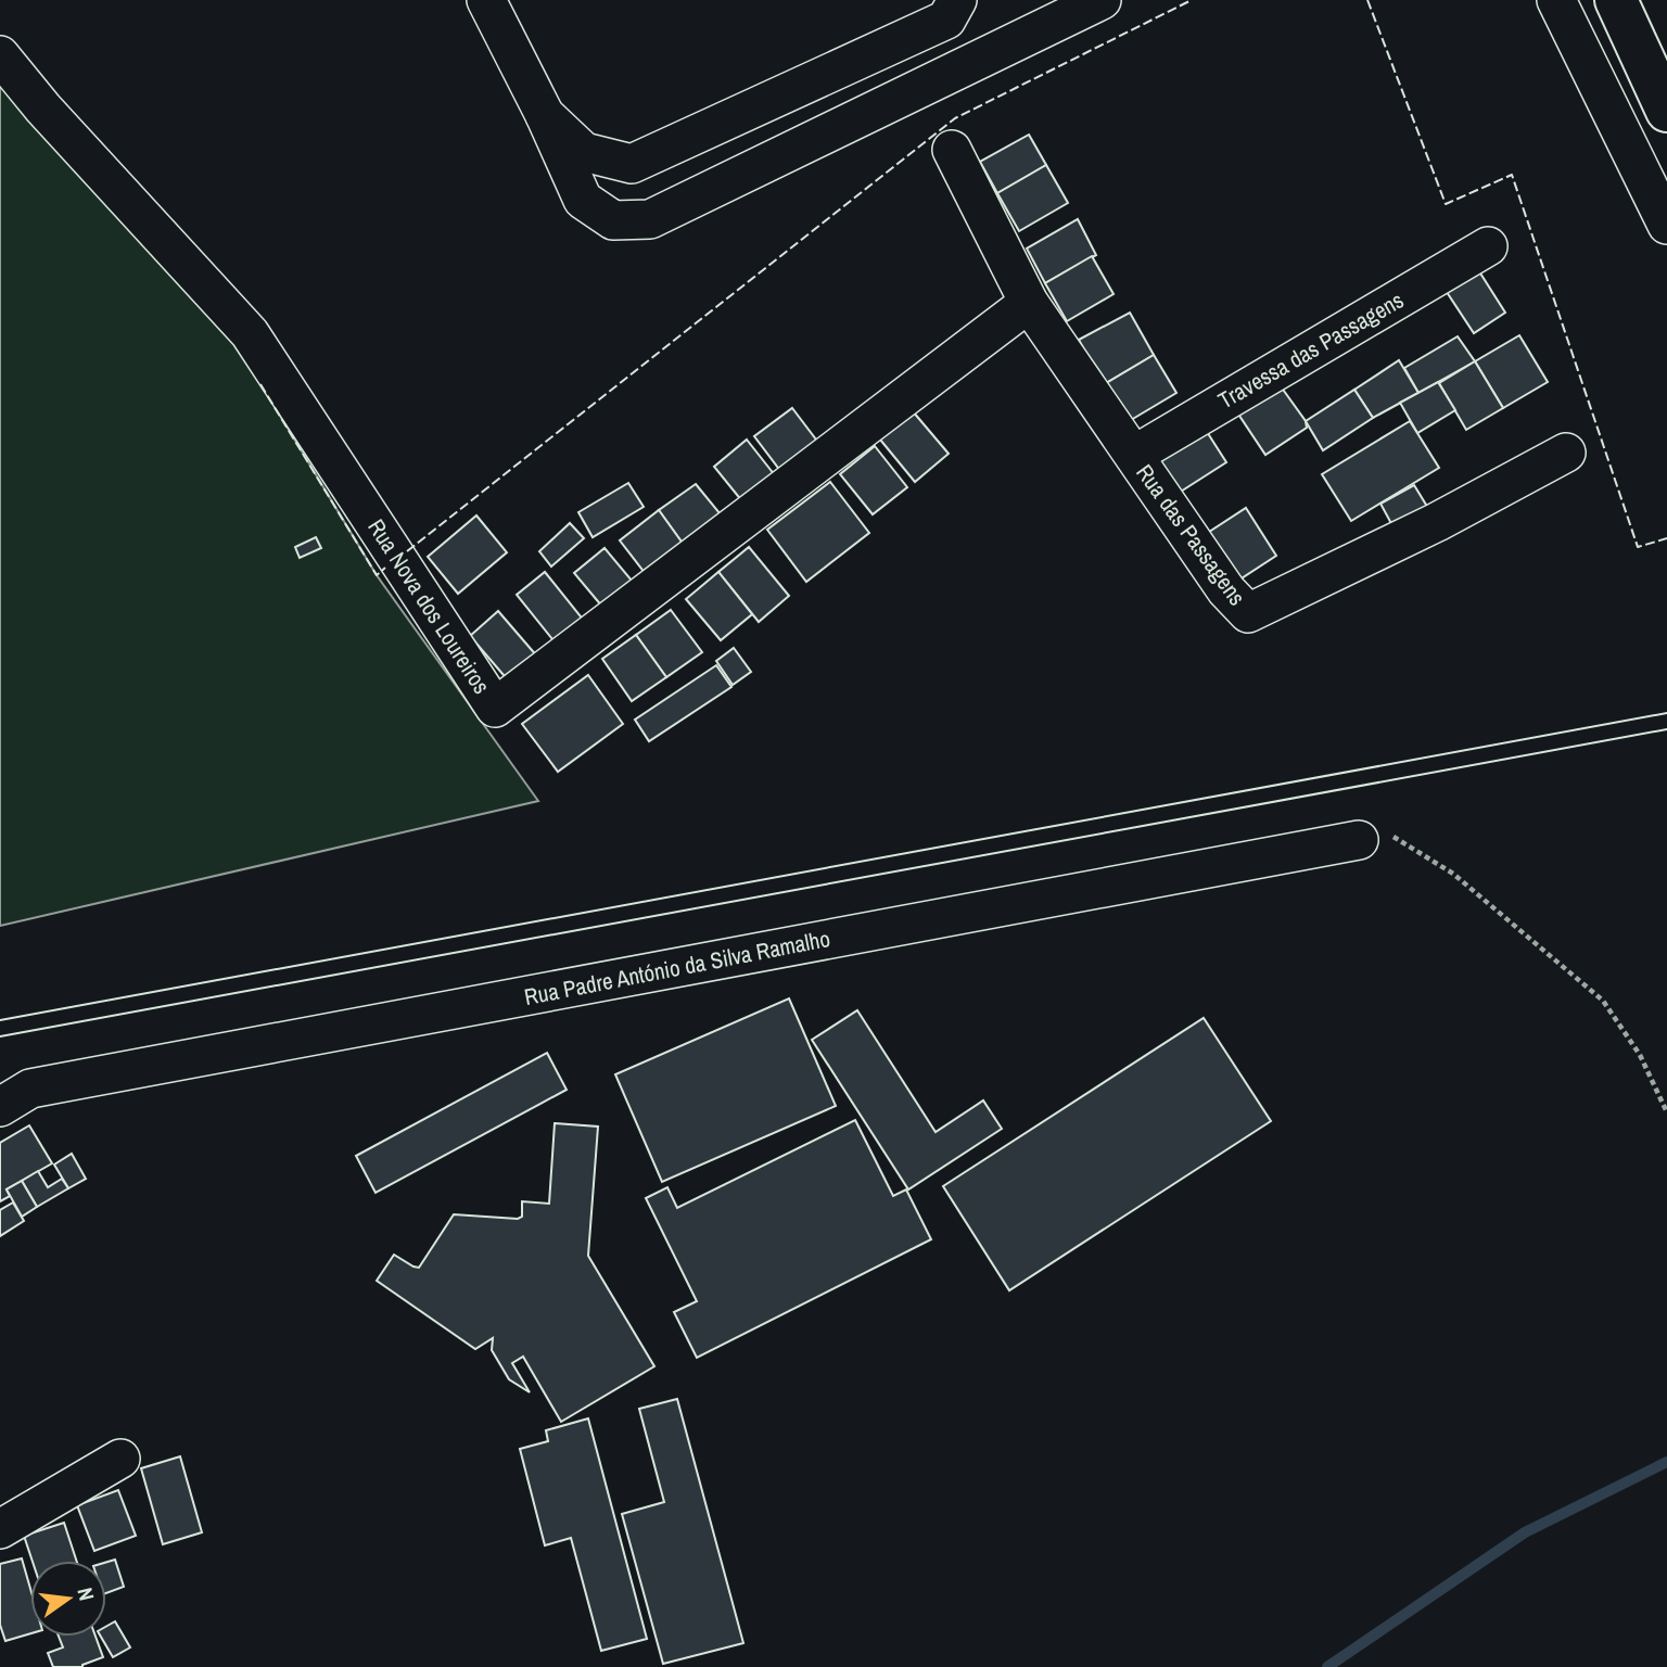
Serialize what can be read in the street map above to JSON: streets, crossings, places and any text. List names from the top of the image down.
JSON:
{
  "streets": {
    "street": [
      "Travessa das Passagens",
      "Rua das Passagens",
      "Rua Nova dos Loureiros",
      "Rua Padre António da Silva Ramalho"
    ]
  },
  "crossings": [
    ["Travessa das Passagens", "Rua das Passagens"],
    ["Rua das Passagens", "Rua Nova dos Loureiros"]
  ],
  "north": "right"
}
